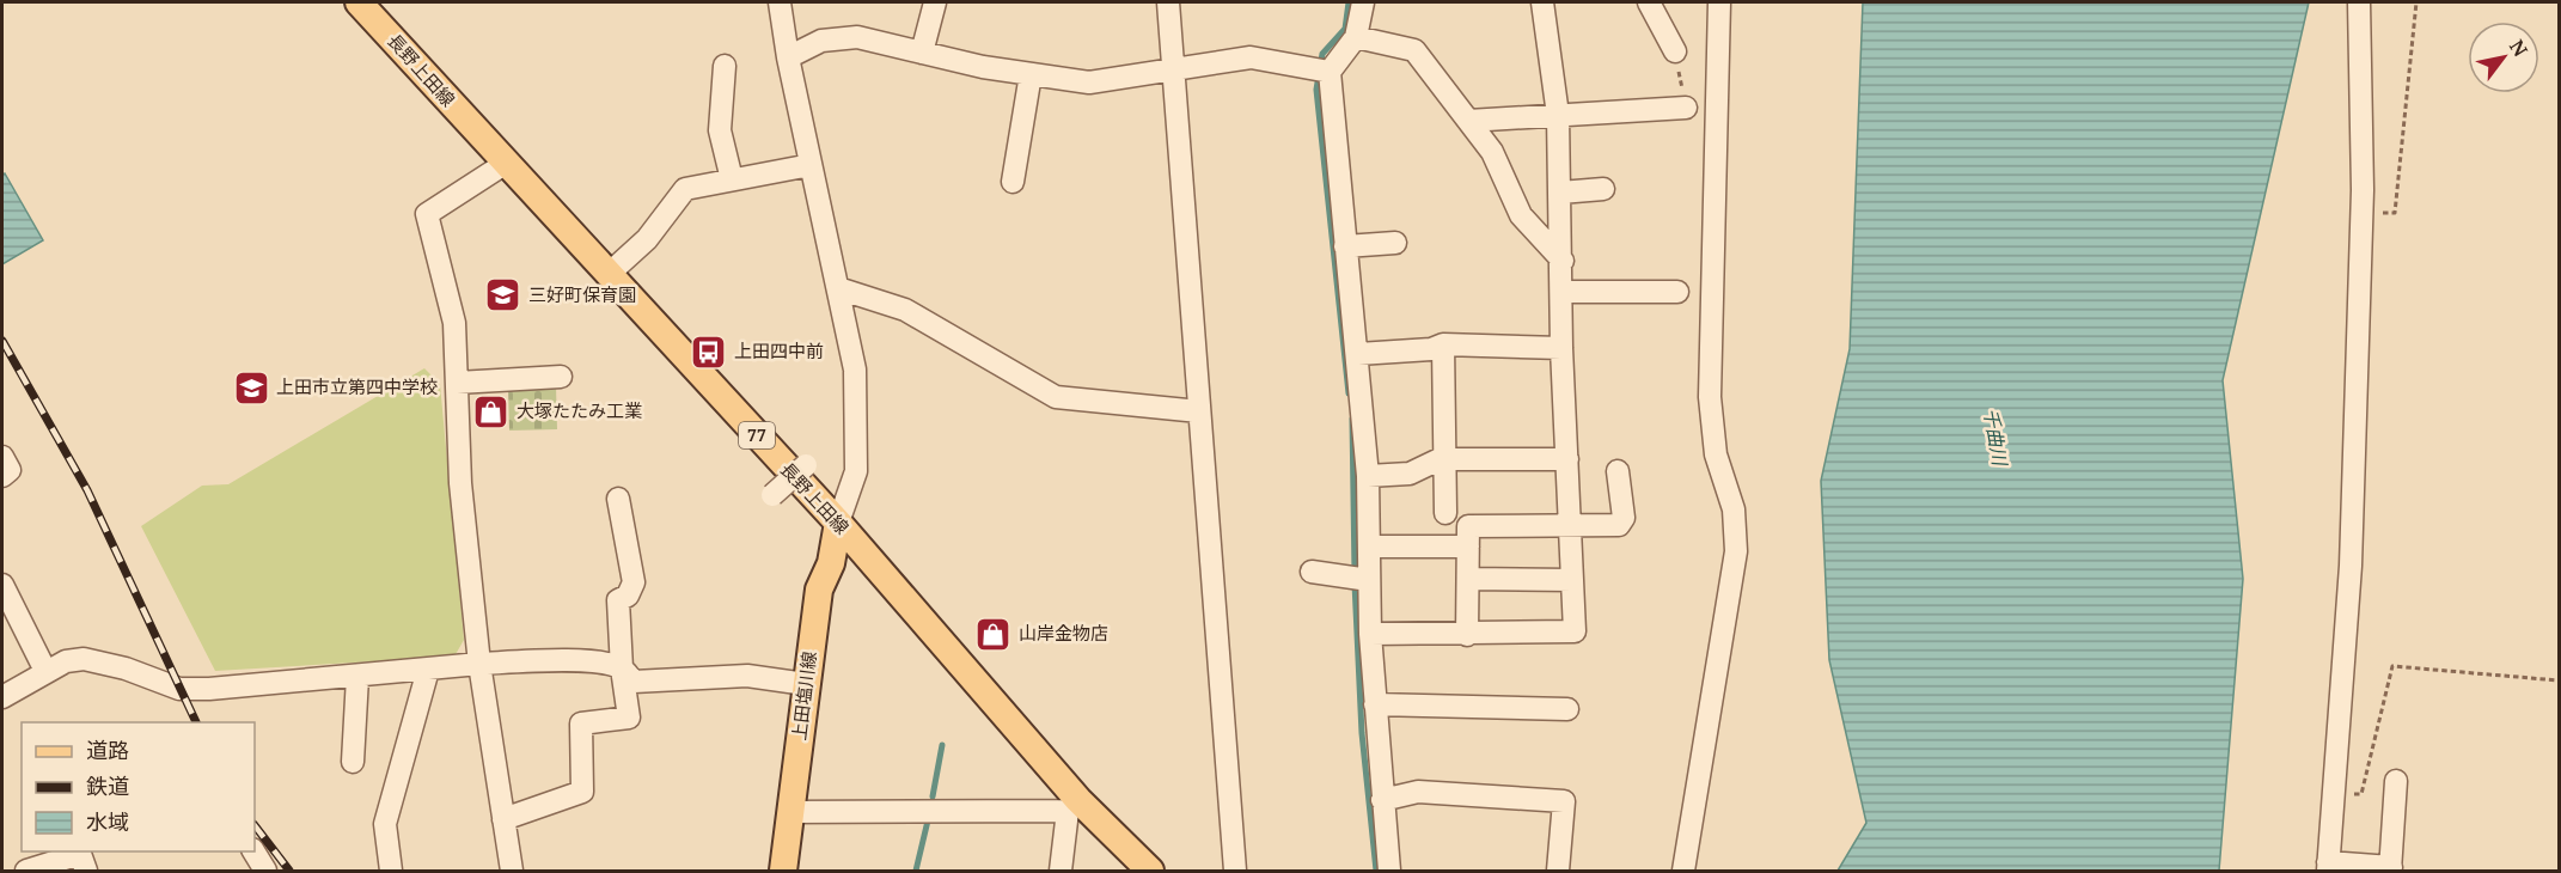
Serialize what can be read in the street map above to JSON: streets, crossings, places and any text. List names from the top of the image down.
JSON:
{
  "streets": {
    "main road": ["長野上田線", "77", "上田塩川線"]
  },
  "crossings": [
    ["長野上田線", "上田塩川線"]
  ],
  "water": ["千曲川"],
  "places": {
    "school or university": ["三好町保育園", "上田市立第四中学校"],
    "bus stop": ["上田四中前"],
    "shop": ["大塚たたみ工業", "山岸金物店"]
  },
  "legend": ["道路", "鉄道", "水域"],
  "north": "top right"
}
